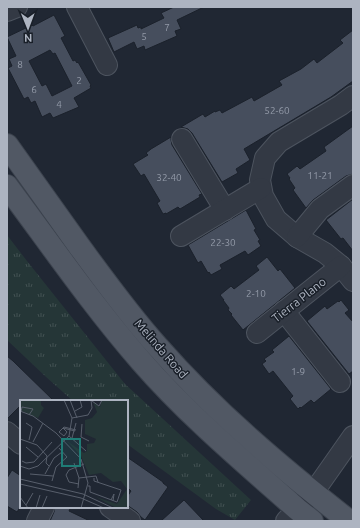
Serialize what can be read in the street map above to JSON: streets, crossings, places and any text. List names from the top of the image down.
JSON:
{
  "streets": {
    "main road": ["Melinda Road"],
    "street": ["Tierra Plano"]
  },
  "house_numbers": [
    "7",
    "5",
    "8",
    "2",
    "6",
    "4",
    "52-60",
    "11-21",
    "32-40",
    "22-30",
    "2-10",
    "1-9"
  ],
  "north": "bottom"
}
